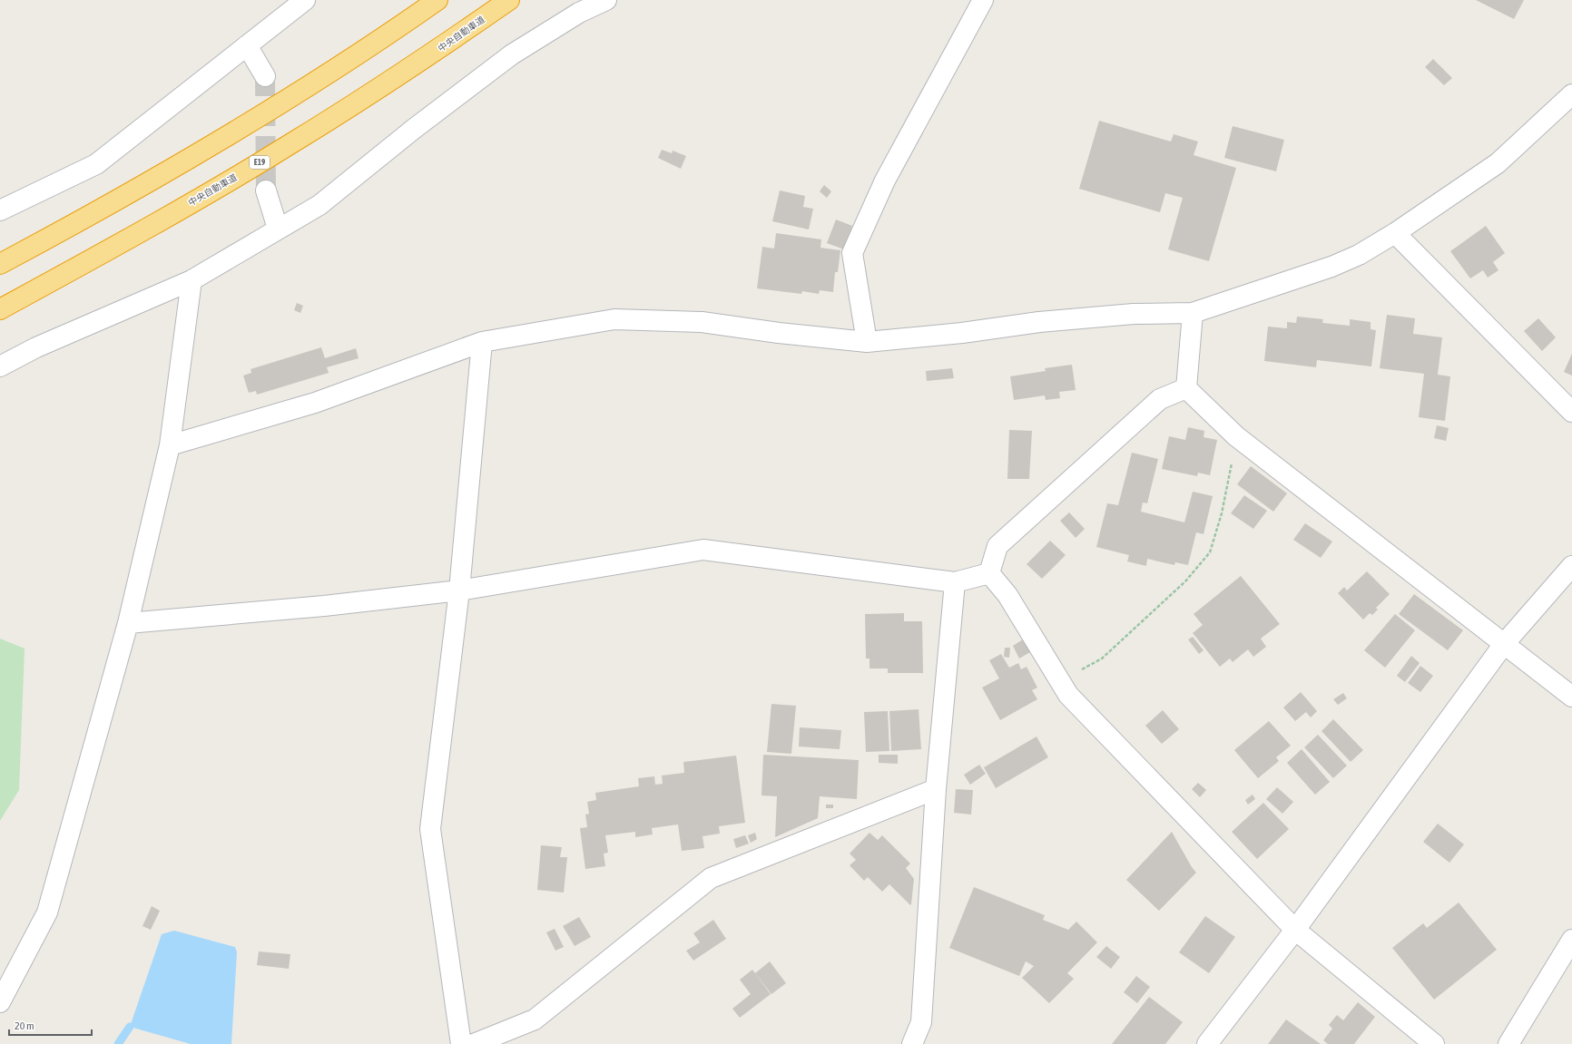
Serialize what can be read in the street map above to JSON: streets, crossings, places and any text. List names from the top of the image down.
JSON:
{
  "streets": {
    "highway": ["中央自動車道", "E19"]
  },
  "scale_bar": "20 m"
}
